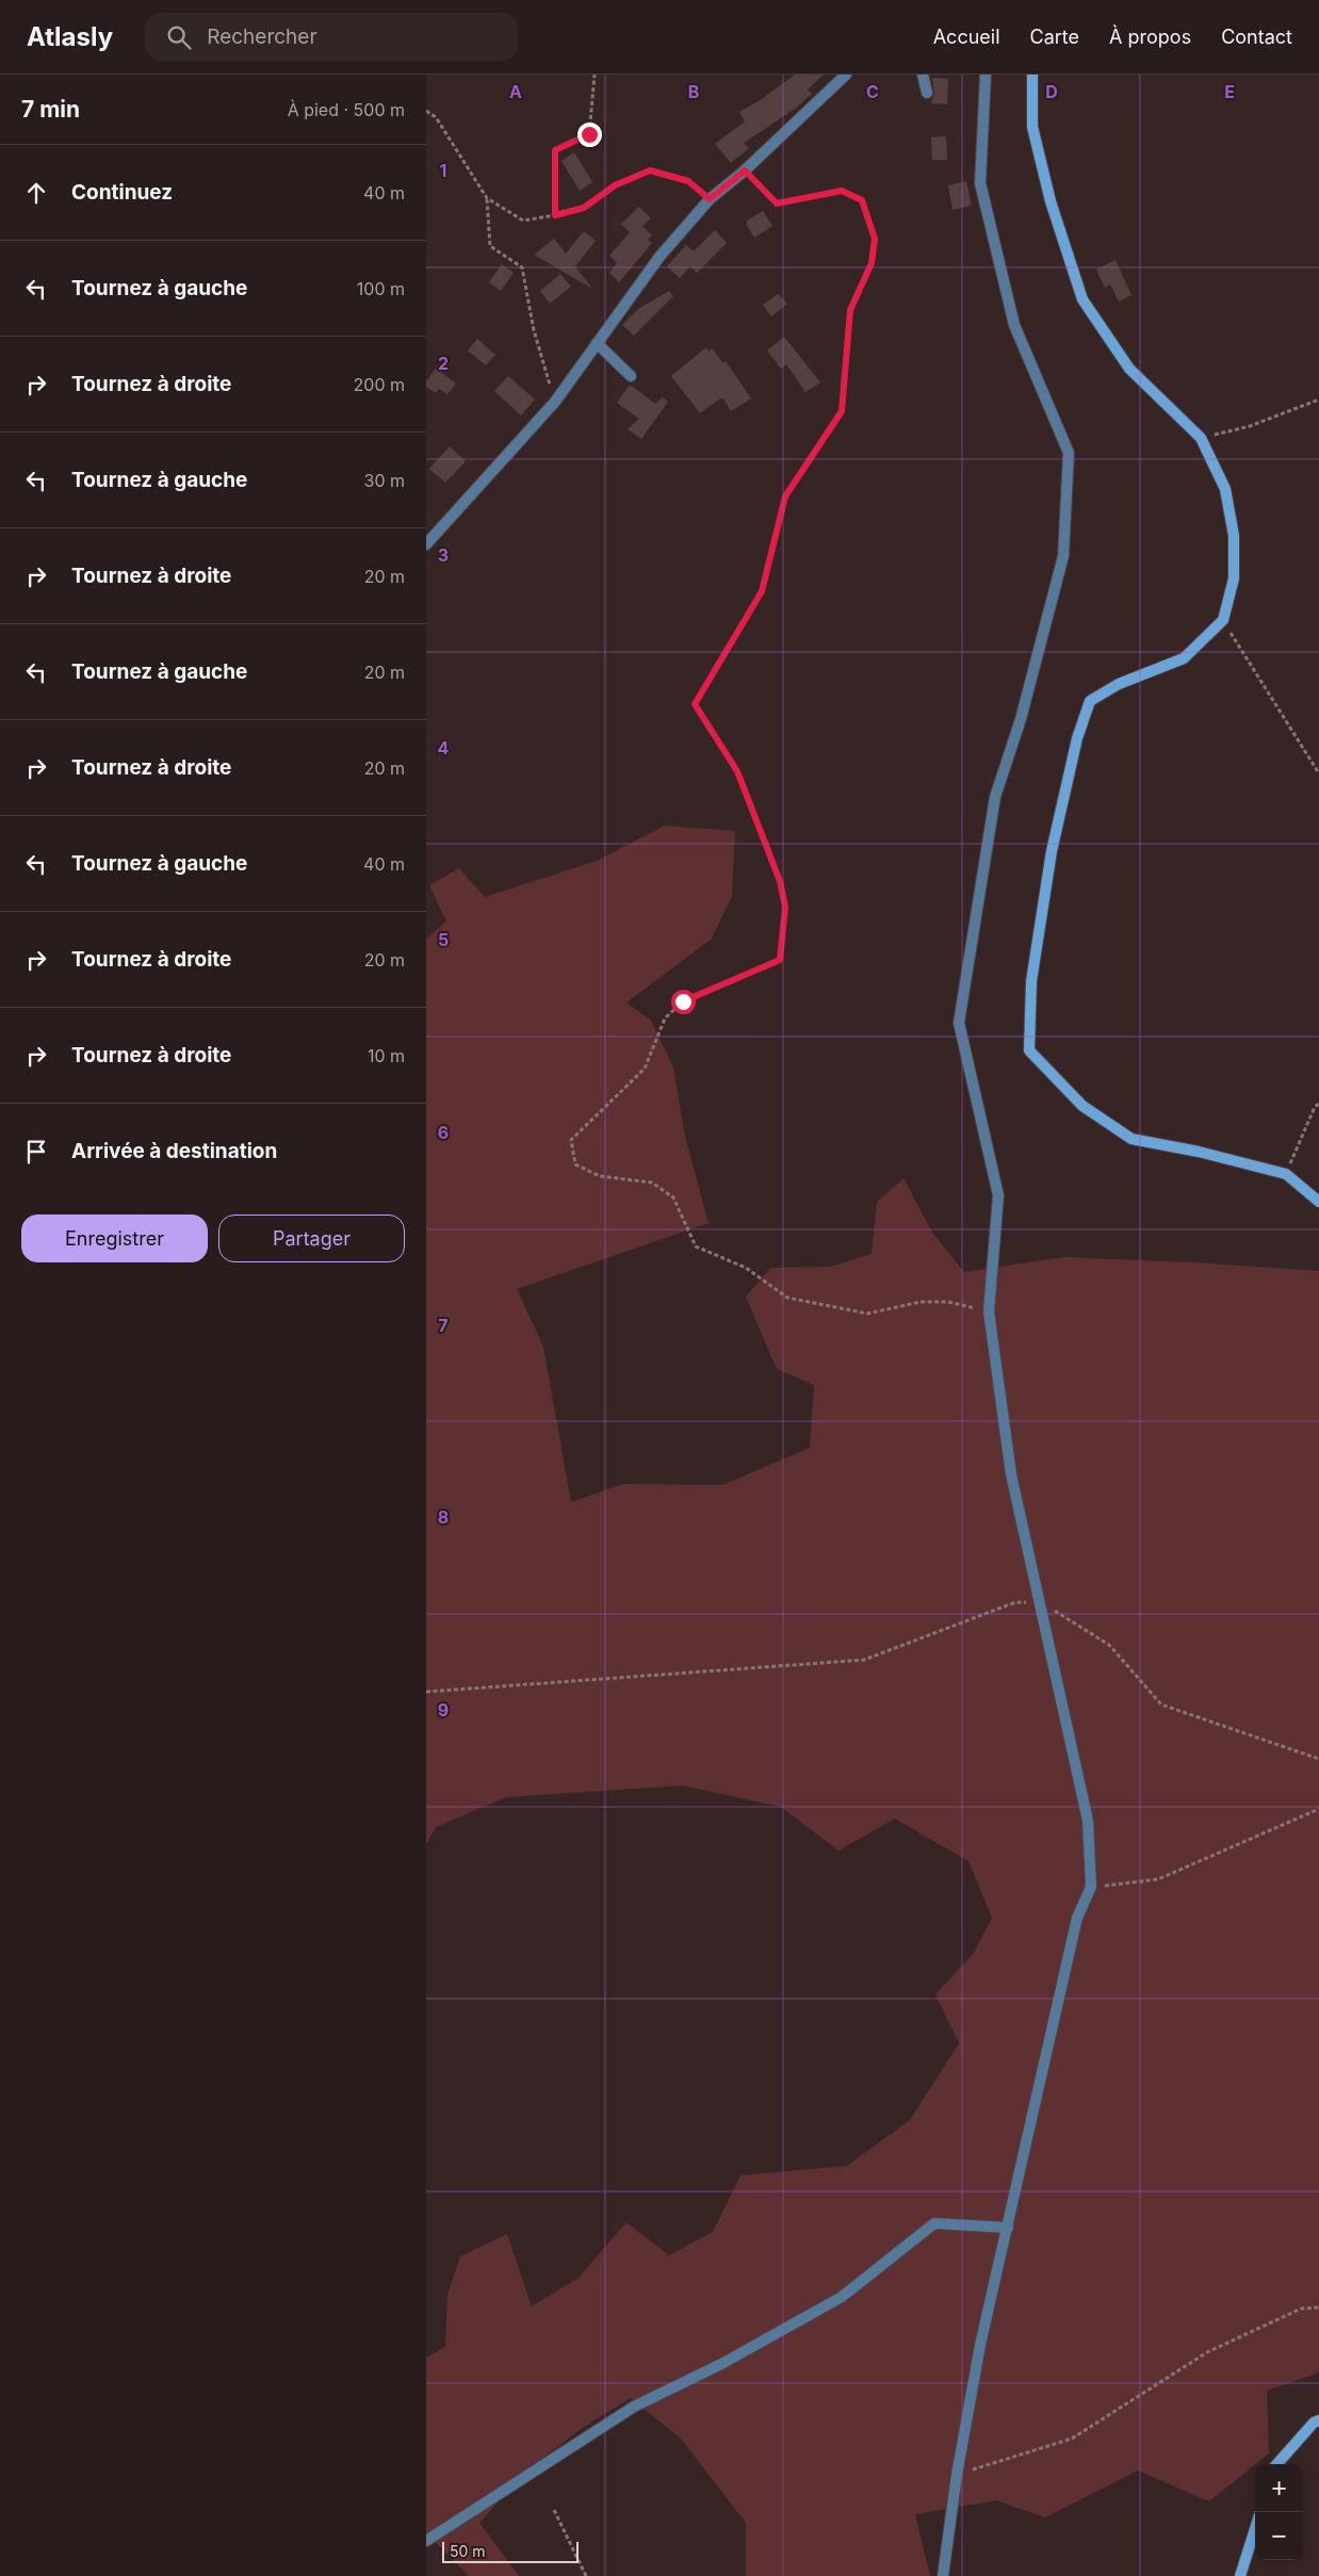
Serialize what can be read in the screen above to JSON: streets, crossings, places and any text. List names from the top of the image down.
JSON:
{
  "scale_bar": "50 m",
  "page": {
    "header": "Atlasly",
    "search": "Rechercher",
    "nav": [
      "Accueil",
      "Carte",
      "À propos",
      "Contact"
    ],
    "heading": ["7 min", "À pied · 500 m"],
    "list": [
      ["Continuez", "40 m"],
      ["Tournez à gauche", "100 m"],
      ["Tournez à droite", "200 m"],
      ["Tournez à gauche", "30 m"],
      ["Tournez à droite", "20 m"],
      ["Tournez à gauche", "20 m"],
      ["Tournez à droite", "20 m"],
      ["Tournez à gauche", "40 m"],
      ["Tournez à droite", "20 m"],
      ["Tournez à droite", "10 m"],
      "Arrivée à destination"
    ],
    "buttons": ["Enregistrer", "Partager"],
    "map_buttons": ["+", "−"],
    "scale": "50 m"
  },
  "grid": {
    "columns": [
      "A",
      "B",
      "C",
      "D",
      "E"
    ],
    "rows": [
      "1",
      "2",
      "3",
      "4",
      "5",
      "6",
      "7",
      "8",
      "9"
    ]
  }
}
